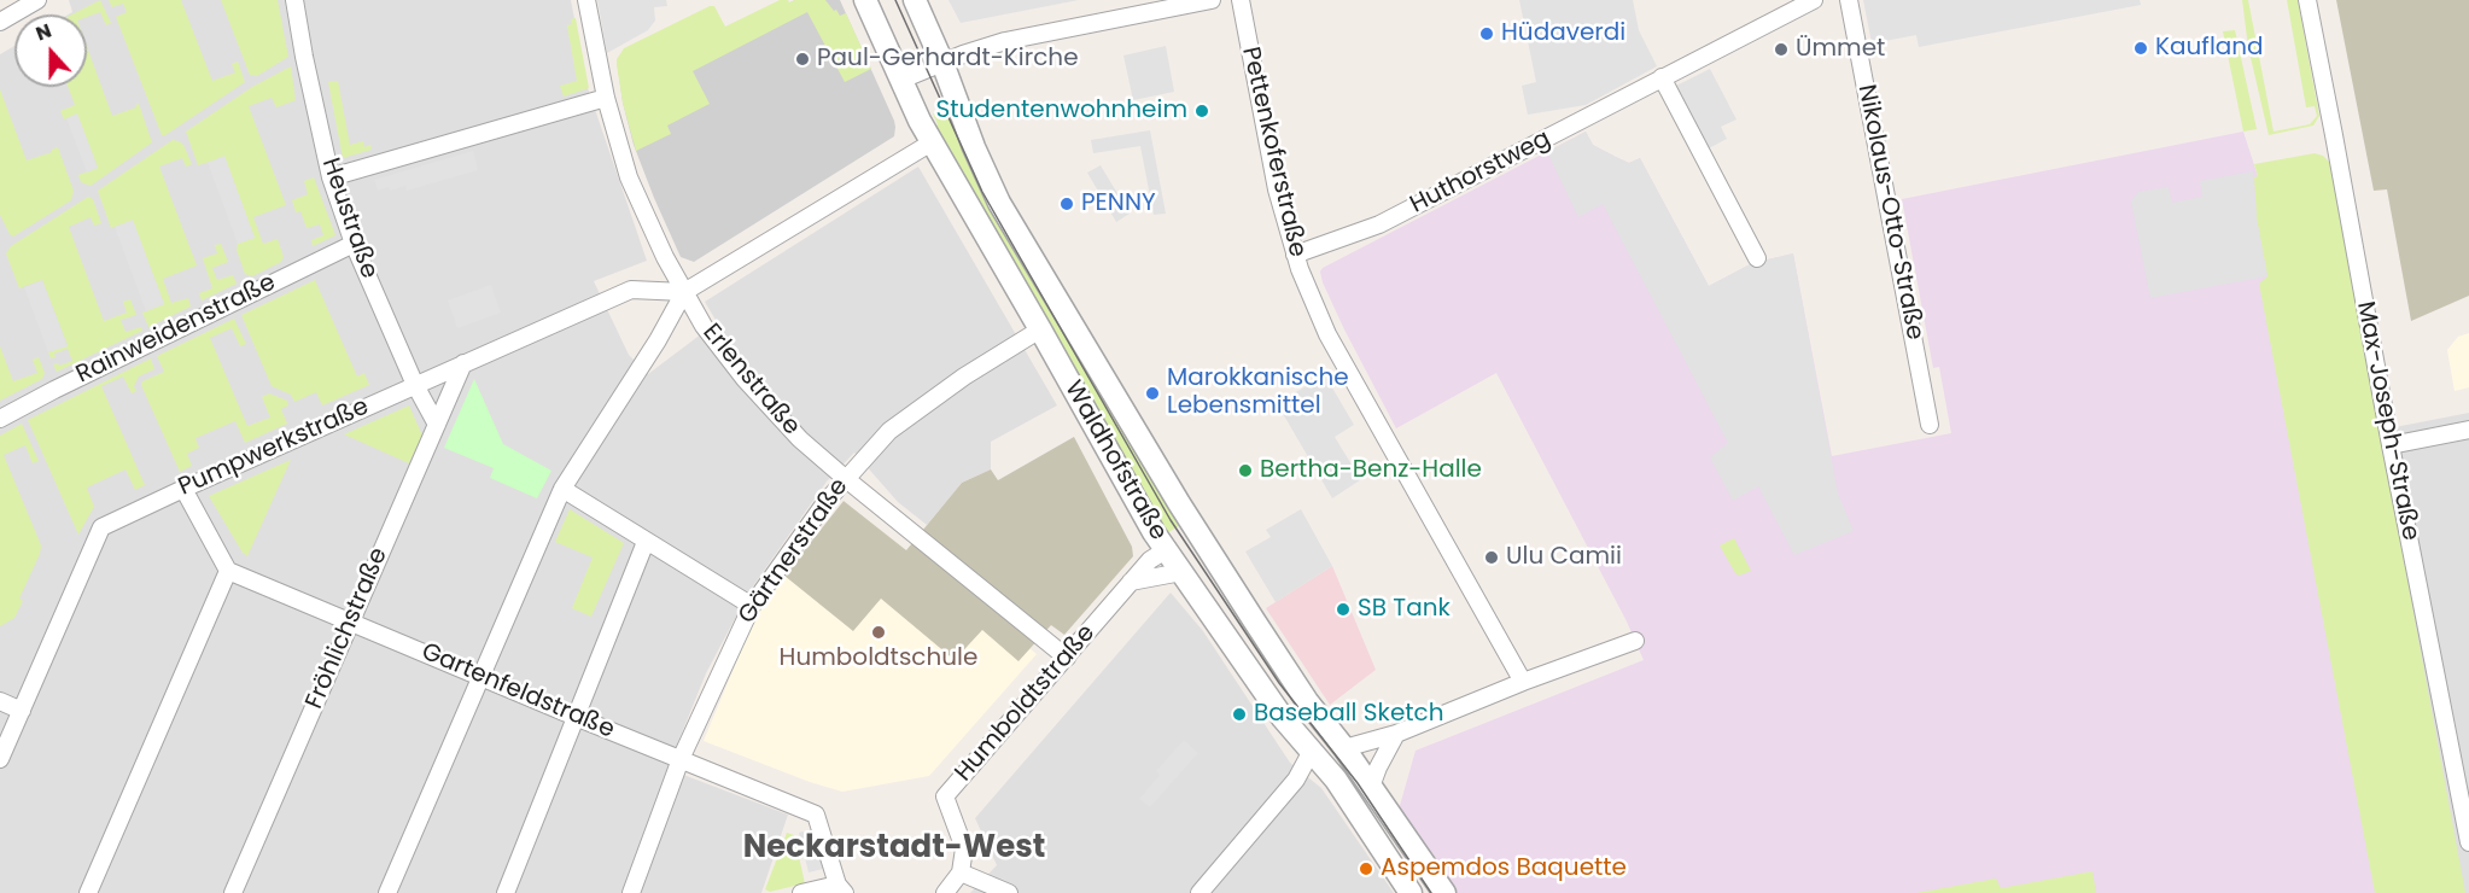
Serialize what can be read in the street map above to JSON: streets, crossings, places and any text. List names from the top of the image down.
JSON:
{
  "streets": {
    "street": [
      "Pettenkoferstraße",
      "Huthorstweg",
      "Nikolaus-Otto-Straße",
      "Heustraße",
      "Rainweidenstraße",
      "Erlenstraße",
      "Max-Joseph-Straße",
      "Pumpwerkstraße",
      "Waldhofstraße",
      "Gärtnerstraße",
      "Fröhlichstraße",
      "Gartenfeldstraße",
      "Humboldtstraße"
    ]
  },
  "crossings": [
    ["Pettenkoferstraße", "Huthorstweg"],
    ["Heustraße", "Rainweidenstraße"],
    ["Heustraße", "Pumpwerkstraße"],
    ["Heustraße", "Fröhlichstraße"],
    ["Erlenstraße", "Pumpwerkstraße"],
    ["Erlenstraße", "Gärtnerstraße"],
    ["Erlenstraße", "Humboldtstraße"],
    ["Pumpwerkstraße", "Fröhlichstraße"],
    ["Waldhofstraße", "Gärtnerstraße"],
    ["Waldhofstraße", "Humboldtstraße"],
    ["Gärtnerstraße", "Gartenfeldstraße"],
    ["Fröhlichstraße", "Gartenfeldstraße"]
  ],
  "districts": ["Neckarstadt-West"],
  "places": [
    "Hüdaverdi",
    "Kaufland",
    "Ümmet",
    "Paul-Gerhardt-Kirche",
    "Studentenwohnheim",
    "PENNY",
    "Marokkanische Lebensmittel",
    "Bertha-Benz-Halle",
    "Ulu Camii",
    "SB Tank",
    "Humboldtschule",
    "Baseball Sketch",
    "Aspemdos Baquette"
  ],
  "north": "top"
}
